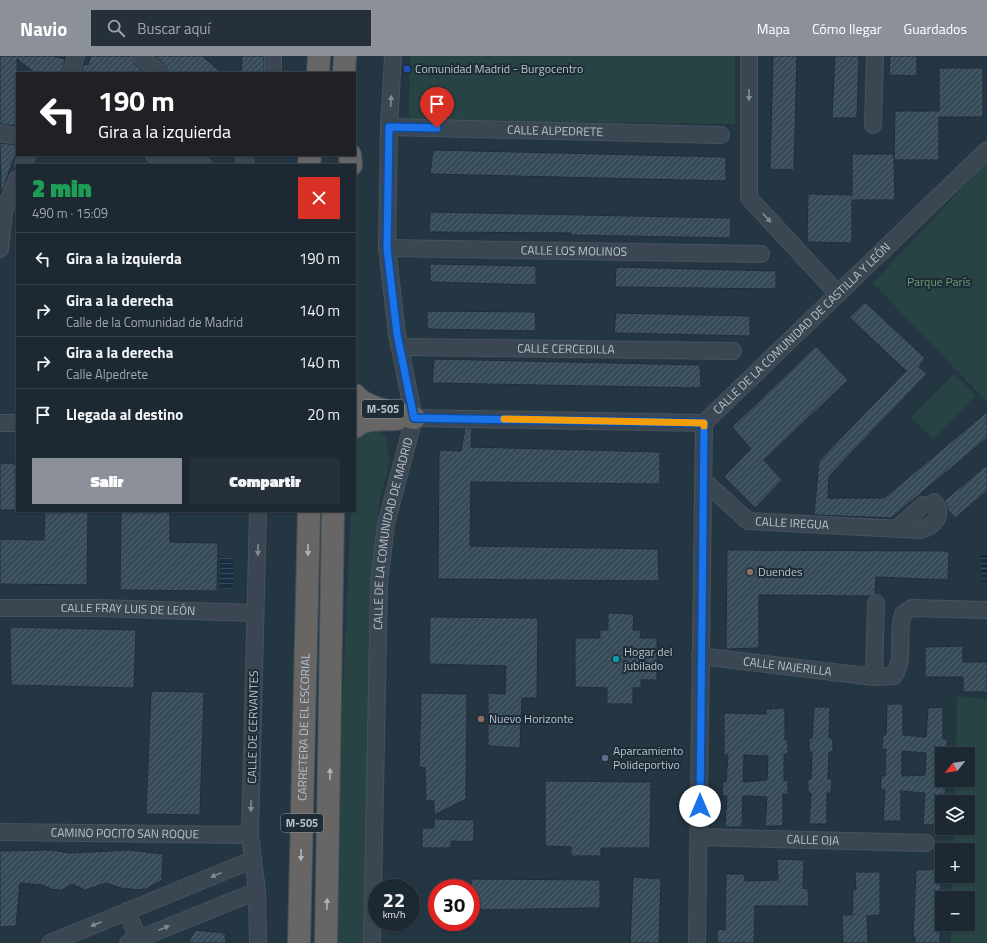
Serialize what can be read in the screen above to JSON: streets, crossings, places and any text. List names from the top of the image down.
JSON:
{
  "streets": {
    "highway": ["M-505", "CARRETERA DE EL ESCORIAL"],
    "street": [
      "CALLE ALPEDRETE",
      "CALLE LOS MOLINOS",
      "CALLE DE LA COMUNIDAD DE CASTILLA Y LEÓN",
      "CALLE CERCEDILLA",
      "CALLE IREGUA",
      "CALLE DE LA COMUNIDAD DE MADRID",
      "CALLE FRAY LUIS DE LEÓN",
      "CALLE NAJERILLA",
      "CALLE DE CERVANTES",
      "CAMINO POCITO SAN ROQUE",
      "CALLE OJA"
    ]
  },
  "crossings": [
    ["CALLE ALPEDRETE", "CALLE DE LA COMUNIDAD DE MADRID"],
    ["CALLE LOS MOLINOS", "CALLE DE LA COMUNIDAD DE MADRID"],
    ["CALLE DE LA COMUNIDAD DE CASTILLA Y LEÓN", "M-505"],
    ["CALLE DE LA COMUNIDAD DE CASTILLA Y LEÓN", "CALLE DE LA COMUNIDAD DE MADRID"],
    ["CALLE CERCEDILLA", "CALLE DE LA COMUNIDAD DE MADRID"],
    ["M-505", "CALLE DE LA COMUNIDAD DE MADRID"],
    ["CALLE FRAY LUIS DE LEÓN", "CALLE DE CERVANTES"],
    ["CALLE DE CERVANTES", "CAMINO POCITO SAN ROQUE"]
  ],
  "one_way": ["CALLE DE CERVANTES"],
  "parks": ["Parque París"],
  "places": {
    "transit": ["Comunidad Madrid - Burgocentro"],
    "other": [
      "Duendes",
      "Hogar del jubilado",
      "Nuevo Horizonte",
      "Aparcamiento Polideportivo"
    ]
  },
  "north": "bottom left",
  "page": {
    "header": "Navio",
    "search": "Buscar aquí",
    "nav": ["Mapa", "Cómo llegar", "Guardados"],
    "turn": ["190 m", "Gira a la izquierda"],
    "heading": ["2 min", "490 m · 15:09"],
    "list": [
      {
        "name": "Gira a la izquierda",
        "value": "190 m"
      },
      {
        "name": "Gira a la derecha",
        "note": "Calle de la Comunidad de Madrid",
        "value": "140 m"
      },
      {
        "name": "Gira a la derecha",
        "note": "Calle Alpedrete",
        "value": "140 m"
      },
      {
        "name": "Llegada al destino",
        "value": "20 m"
      }
    ],
    "buttons": ["Salir", "Compartir"],
    "map_buttons": ["+", "−"],
    "speed": "22 km/h",
    "limit": "30"
  }
}
